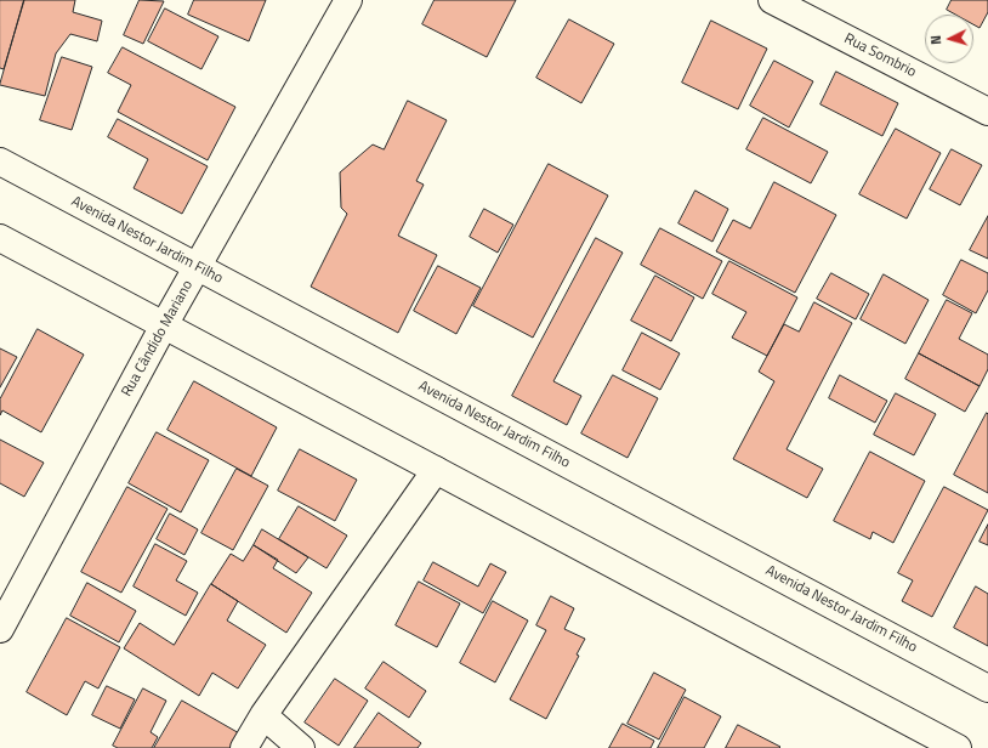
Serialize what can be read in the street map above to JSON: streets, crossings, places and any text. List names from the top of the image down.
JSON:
{
  "streets": {
    "main road": ["Rua Sombrio", "Avenida Nestor Jardim Filho", "Rua Cândido Mariano"]
  },
  "crossings": [
    ["Avenida Nestor Jardim Filho", "Rua Cândido Mariano"]
  ],
  "north": "left"
}
